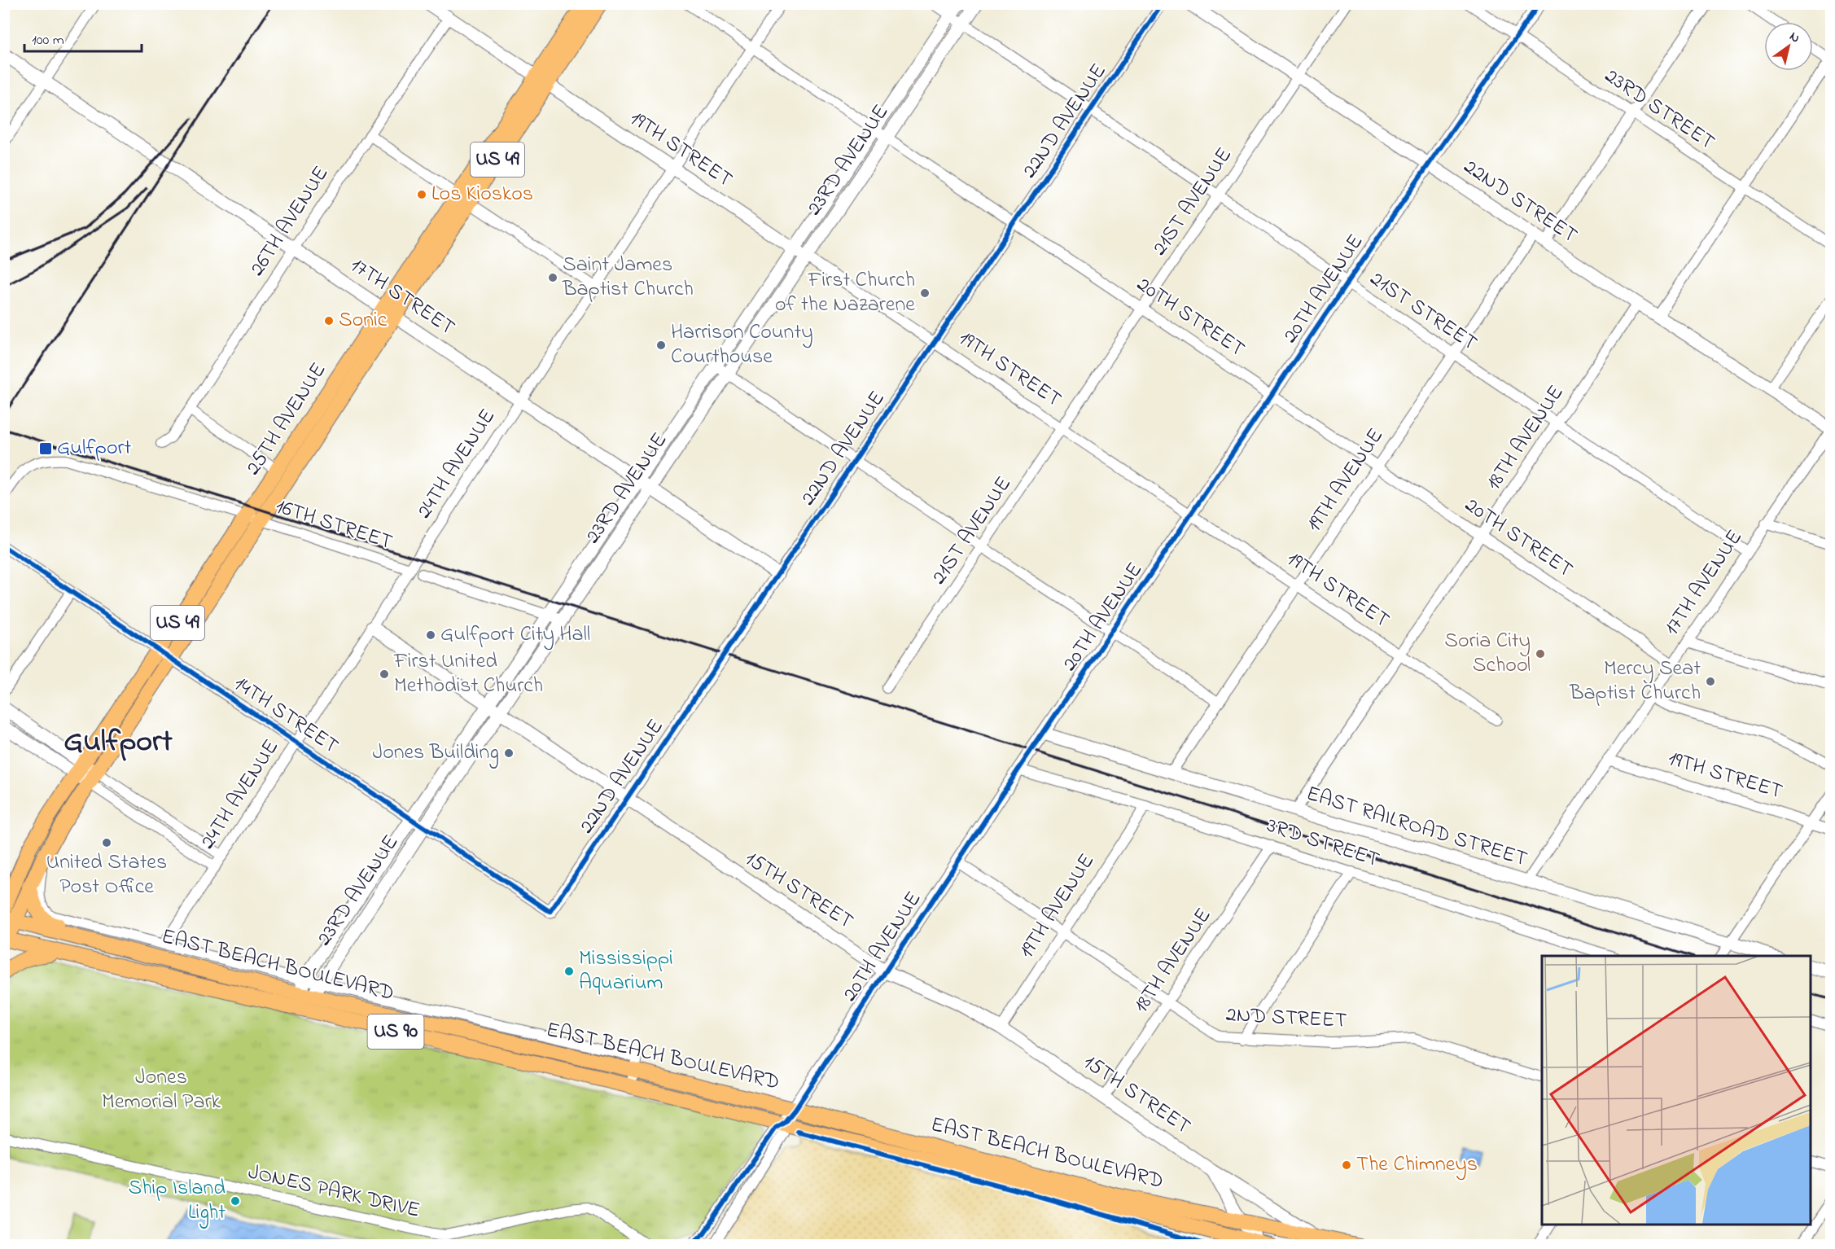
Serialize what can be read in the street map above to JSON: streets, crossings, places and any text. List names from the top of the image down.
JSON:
{
  "streets": {
    "main road": [
      "US 49",
      "25TH AVENUE",
      "EAST BEACH BOULEVARD",
      "US 90"
    ],
    "street": [
      "23RD STREET",
      "22ND AVENUE",
      "19TH STREET",
      "23RD AVENUE",
      "21ST AVENUE",
      "22ND STREET",
      "26TH AVENUE",
      "20TH AVENUE",
      "17TH STREET",
      "21ST STREET",
      "20TH STREET",
      "18TH AVENUE",
      "24TH AVENUE",
      "19TH AVENUE",
      "16TH STREET",
      "17TH AVENUE",
      "14TH STREET",
      "EAST RAILROAD STREET",
      "3RD STREET",
      "15TH STREET",
      "2ND STREET",
      "JONES PARK DRIVE"
    ]
  },
  "crossings": [
    ["23RD STREET", "20TH AVENUE"],
    ["22ND AVENUE", "19TH STREET"],
    ["22ND AVENUE", "17TH STREET"],
    ["22ND AVENUE", "21ST STREET"],
    ["22ND AVENUE", "20TH STREET"],
    ["22ND AVENUE", "14TH STREET"],
    ["22ND AVENUE", "15TH STREET"],
    ["19TH STREET", "23RD AVENUE"],
    ["19TH STREET", "21ST AVENUE"],
    ["19TH STREET", "26TH AVENUE"],
    ["19TH STREET", "20TH AVENUE"],
    ["19TH STREET", "25TH AVENUE"],
    ["19TH STREET", "18TH AVENUE"],
    ["19TH STREET", "24TH AVENUE"],
    ["19TH STREET", "19TH AVENUE"],
    ["19TH STREET", "17TH AVENUE"],
    ["US 49", "25TH AVENUE"],
    ["US 49", "EAST BEACH BOULEVARD"],
    ["23RD AVENUE", "17TH STREET"],
    ["23RD AVENUE", "21ST STREET"],
    ["23RD AVENUE", "20TH STREET"],
    ["23RD AVENUE", "14TH STREET"],
    ["23RD AVENUE", "15TH STREET"],
    ["23RD AVENUE", "EAST BEACH BOULEVARD"],
    ["21ST AVENUE", "22ND STREET"],
    ["21ST AVENUE", "21ST STREET"],
    ["21ST AVENUE", "20TH STREET"],
    ["22ND STREET", "20TH AVENUE"],
    ["22ND STREET", "18TH AVENUE"],
    ["22ND STREET", "19TH AVENUE"],
    ["22ND STREET", "17TH AVENUE"],
    ["26TH AVENUE", "17TH STREET"],
    ["26TH AVENUE", "16TH STREET"],
    ["20TH AVENUE", "21ST STREET"],
    ["20TH AVENUE", "20TH STREET"],
    ["20TH AVENUE", "EAST RAILROAD STREET"],
    ["20TH AVENUE", "3RD STREET"],
    ["20TH AVENUE", "15TH STREET"],
    ["20TH AVENUE", "EAST BEACH BOULEVARD"],
    ["20TH AVENUE", "2ND STREET"],
    ["17TH STREET", "25TH AVENUE"],
    ["17TH STREET", "24TH AVENUE"],
    ["21ST STREET", "18TH AVENUE"],
    ["21ST STREET", "19TH AVENUE"],
    ["21ST STREET", "17TH AVENUE"],
    ["20TH STREET", "18TH AVENUE"],
    ["20TH STREET", "24TH AVENUE"],
    ["20TH STREET", "19TH AVENUE"],
    ["20TH STREET", "17TH AVENUE"],
    ["25TH AVENUE", "16TH STREET"],
    ["25TH AVENUE", "14TH STREET"],
    ["18TH AVENUE", "EAST RAILROAD STREET"],
    ["18TH AVENUE", "3RD STREET"],
    ["18TH AVENUE", "15TH STREET"],
    ["18TH AVENUE", "2ND STREET"],
    ["24TH AVENUE", "16TH STREET"],
    ["24TH AVENUE", "14TH STREET"],
    ["24TH AVENUE", "15TH STREET"],
    ["19TH AVENUE", "EAST RAILROAD STREET"],
    ["19TH AVENUE", "3RD STREET"],
    ["19TH AVENUE", "15TH STREET"],
    ["19TH AVENUE", "2ND STREET"],
    ["17TH AVENUE", "EAST RAILROAD STREET"],
    ["15TH STREET", "EAST BEACH BOULEVARD"]
  ],
  "districts": ["Gulfport"],
  "parks": ["Jones Memorial Park"],
  "places": {
    "other": [
      "Los Kioskos",
      "Saint James Baptist Church",
      "First Church of the Nazarene",
      "Sonic",
      "Harrison County Courthouse",
      "Gulfport City Hall",
      "Soria City School",
      "First United Methodist Church",
      "Mercy Seat Baptist Church",
      "Jones Building",
      "United States Post Office",
      "Mississippi Aquarium",
      "The Chimneys",
      "Ship Island Light"
    ],
    "transit": ["Gulfport"]
  },
  "scale_bar": "100 m",
  "north": "top right"
}
